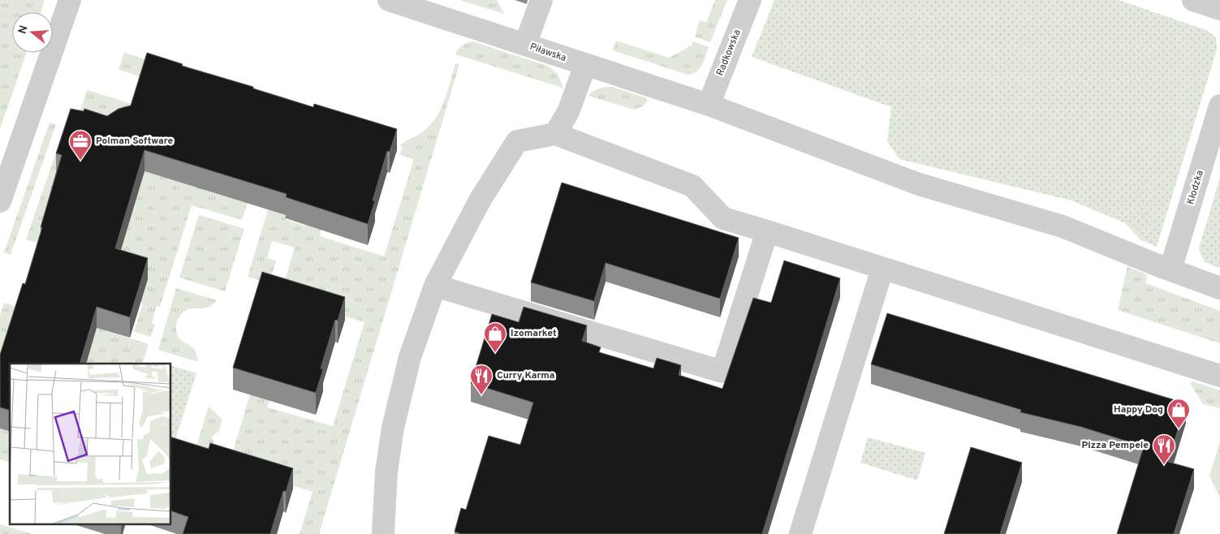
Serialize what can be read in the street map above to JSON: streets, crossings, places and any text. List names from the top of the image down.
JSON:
{
  "streets": {
    "street": ["Piławska", "Radkowska", "Kłodzka"]
  },
  "crossings": [
    ["Piławska", "Radkowska"],
    ["Piławska", "Kłodzka"]
  ],
  "places": {
    "office": ["Polman Software"],
    "shop": ["Izomarket", "Happy Dog"],
    "restaurant": ["Curry Karma", "Pizza Pempele"]
  },
  "north": "left"
}
